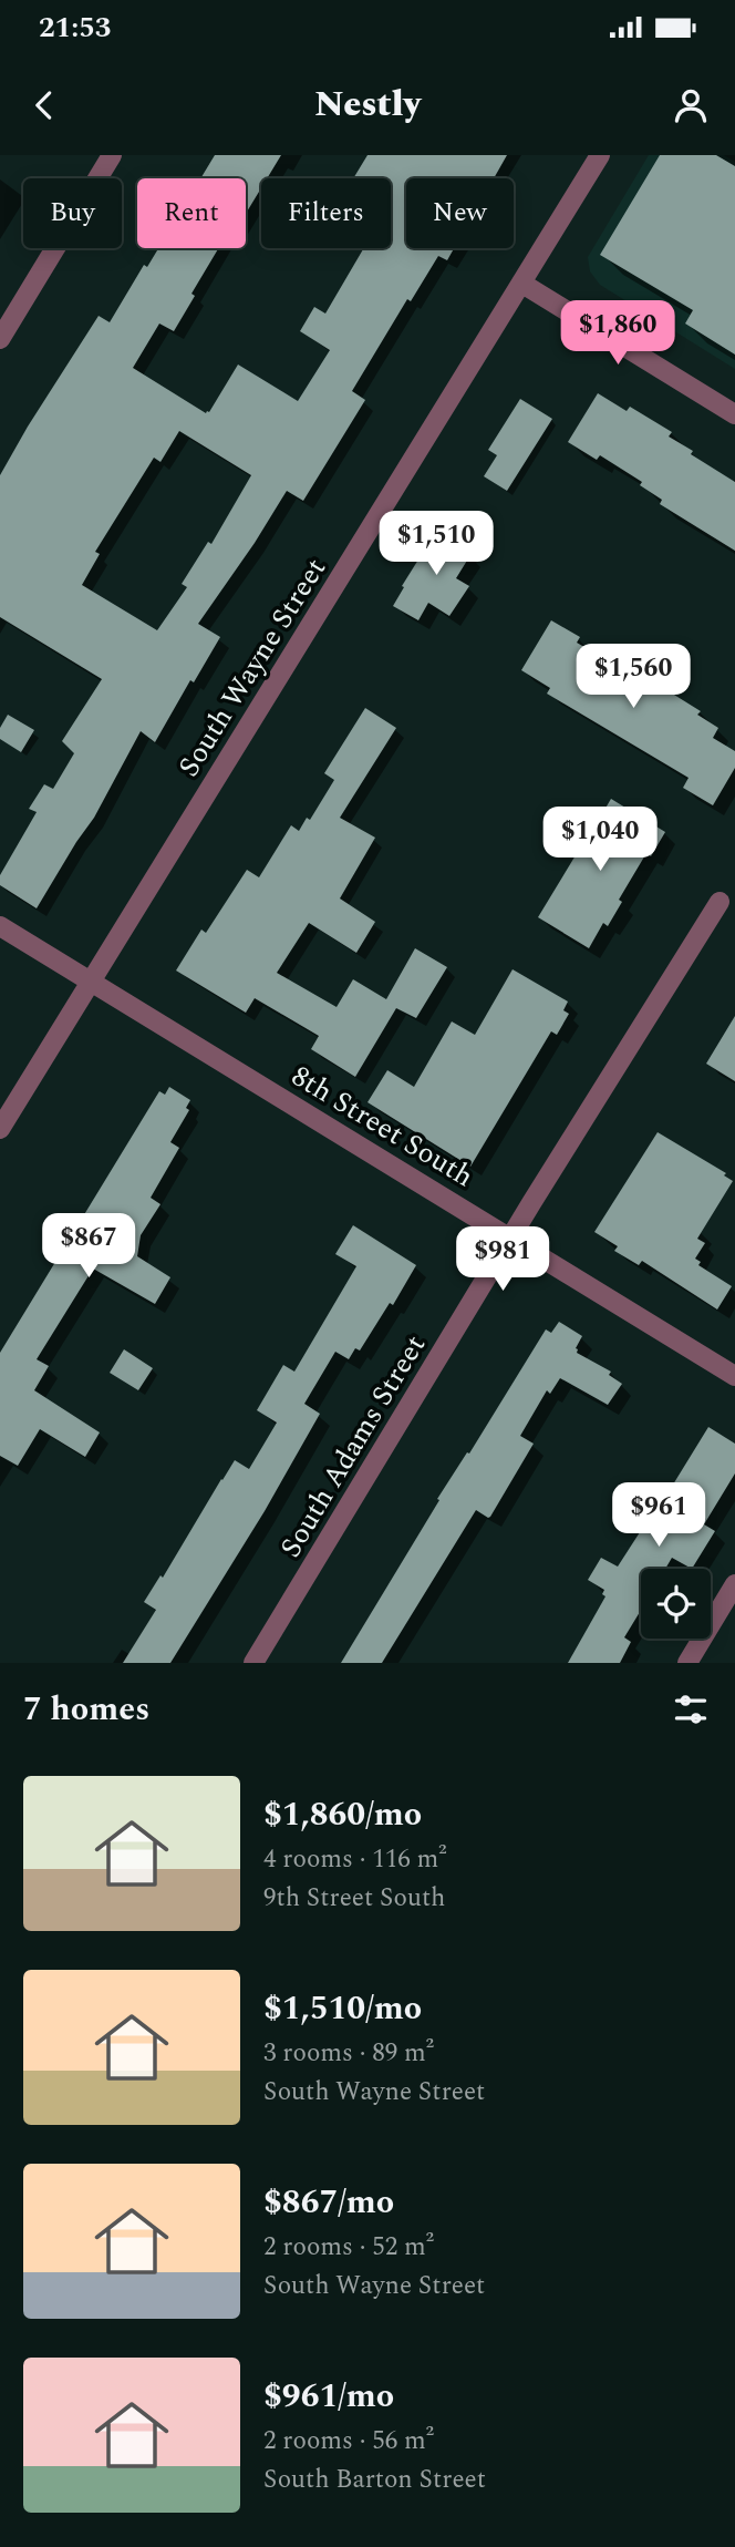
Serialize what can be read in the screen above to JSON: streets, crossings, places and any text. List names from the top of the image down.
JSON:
{
  "streets": {
    "street": ["South Wayne Street", "8th Street South", "South Adams Street"]
  },
  "crossings": [
    ["South Wayne Street", "8th Street South"],
    ["8th Street South", "South Adams Street"]
  ],
  "page": {
    "status": "21:53",
    "header": "Nestly",
    "chip": [
      "Buy",
      "Rent",
      "Filters",
      "New"
    ],
    "price": [
      "$1,860",
      "$1,510",
      "$1,560",
      "$1,040",
      "$867",
      "$981",
      "$961"
    ],
    "heading": "7 homes",
    "list": [
      {
        "name": "$1,860/mo",
        "note": "4 rooms · 116 m² · 9th Street South"
      },
      {
        "name": "$1,510/mo",
        "note": "3 rooms · 89 m² · South Wayne Street"
      },
      {
        "name": "$867/mo",
        "note": "2 rooms · 52 m² · South Wayne Street"
      },
      {
        "name": "$961/mo",
        "note": "2 rooms · 56 m² · South Barton Street"
      }
    ]
  }
}
